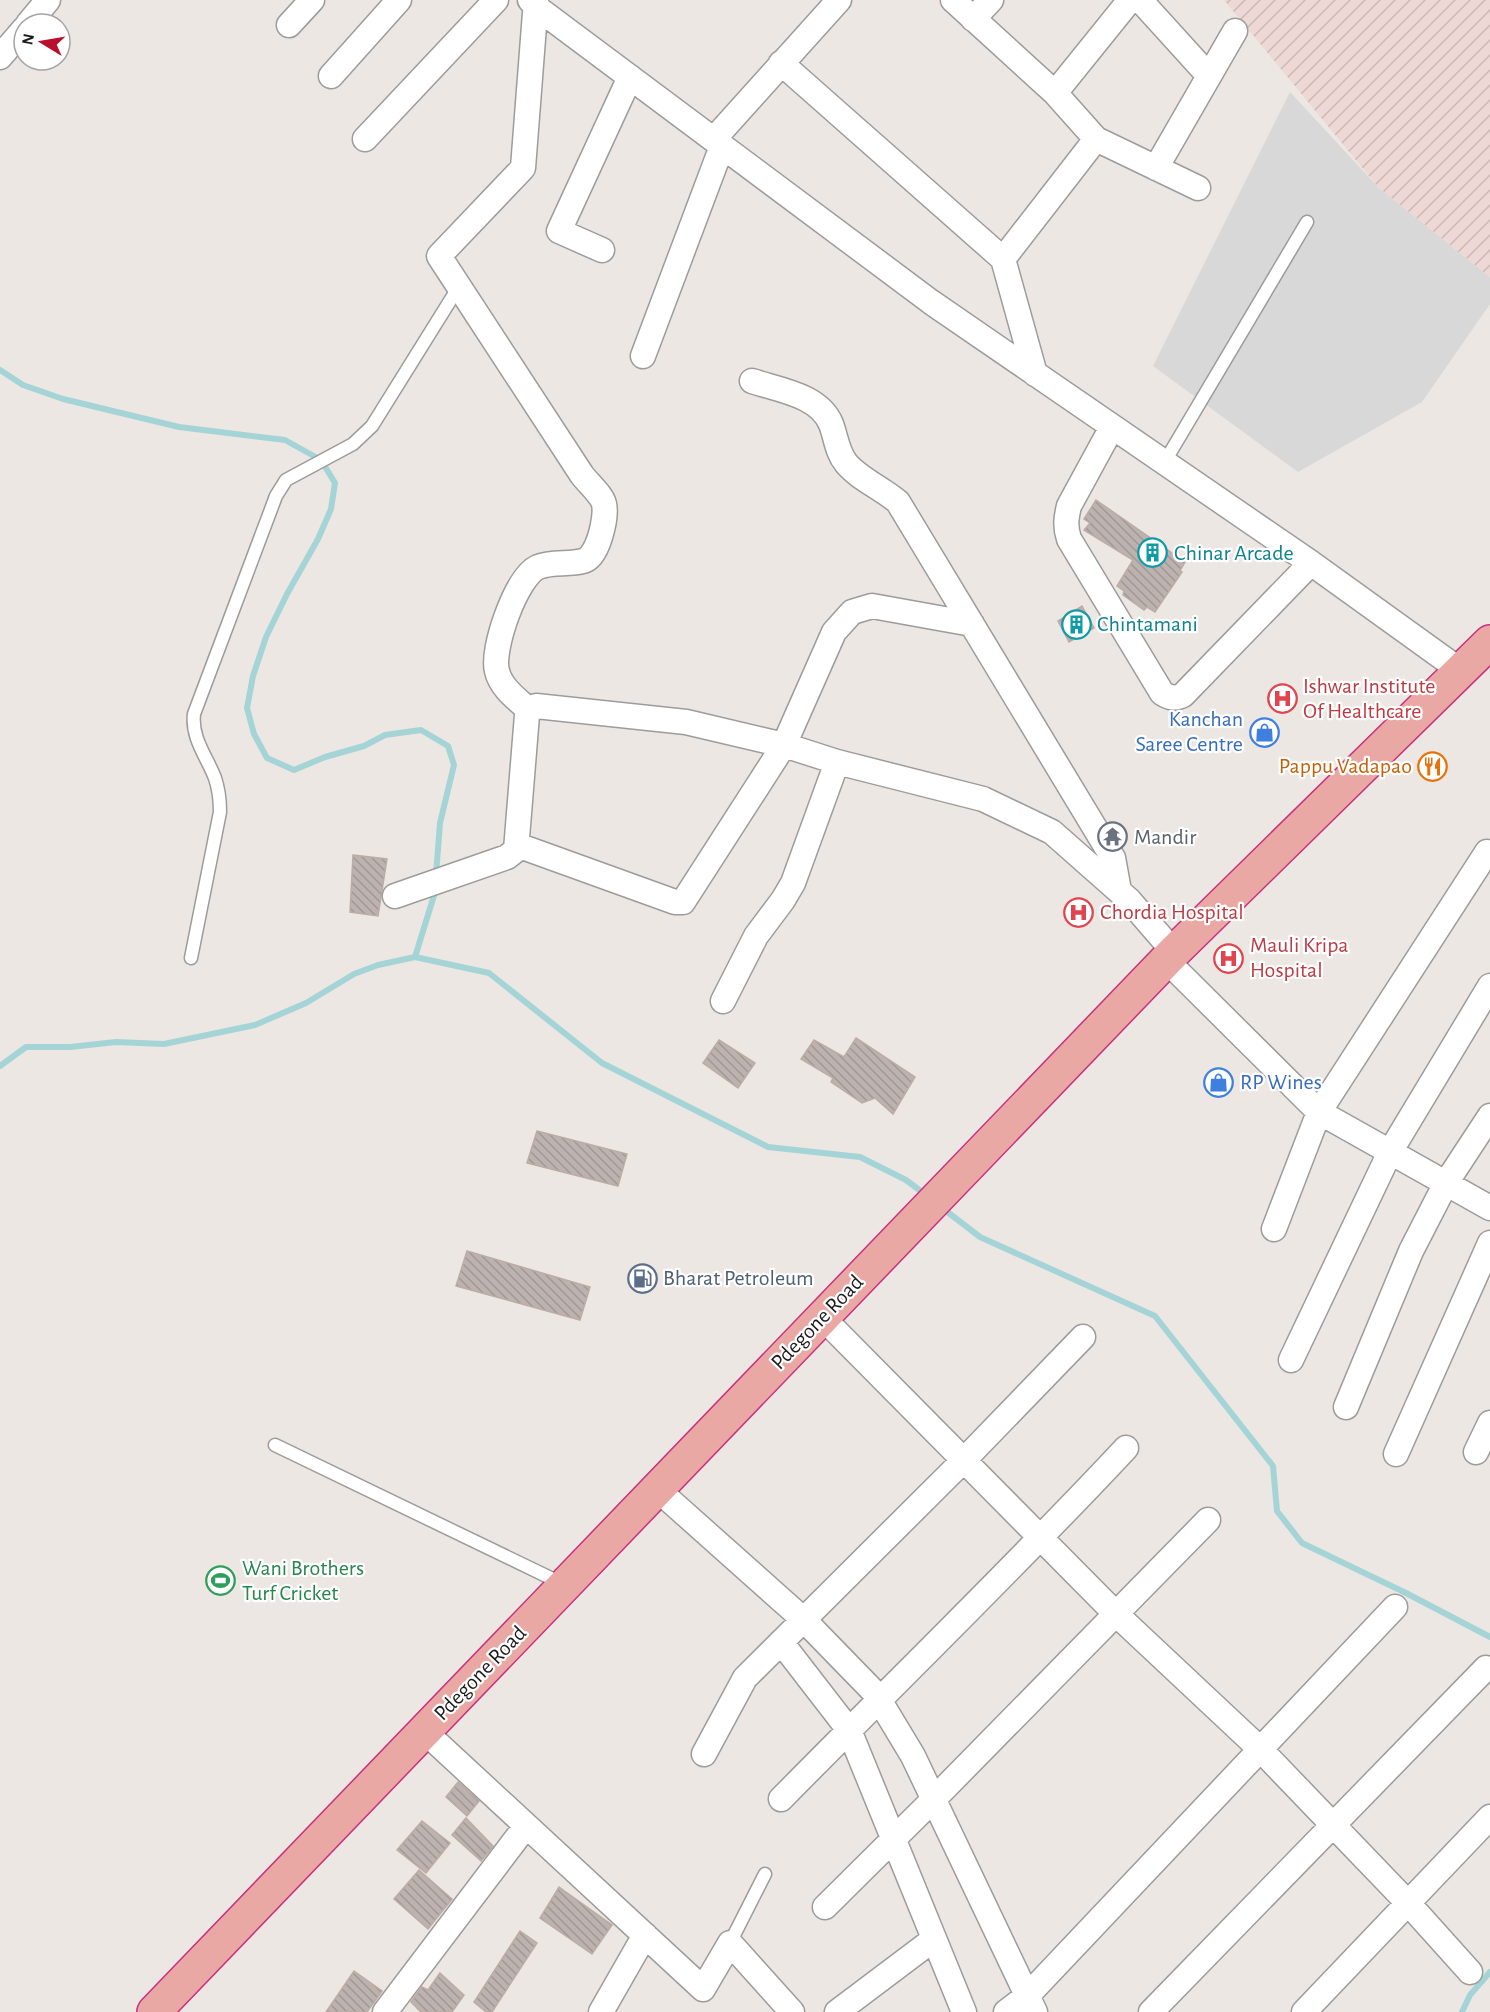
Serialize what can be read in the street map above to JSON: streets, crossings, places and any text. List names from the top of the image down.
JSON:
{
  "streets": {
    "highway": ["Pdegone Road"]
  },
  "places": {
    "building": ["Chinar Arcade", "Chintamani"],
    "hospital": ["Ishwar Institute Of Healthcare", "Chordia Hospital", "Mauli Kripa Hospital"],
    "shop": ["Kanchan Saree Centre", "RP Wines"],
    "restaurant": ["Pappu Vadapao"],
    "temple": ["Mandir"],
    "fuel station": ["Bharat Petroleum"],
    "sports": ["Wani Brothers Turf Cricket"]
  },
  "north": "left"
}
